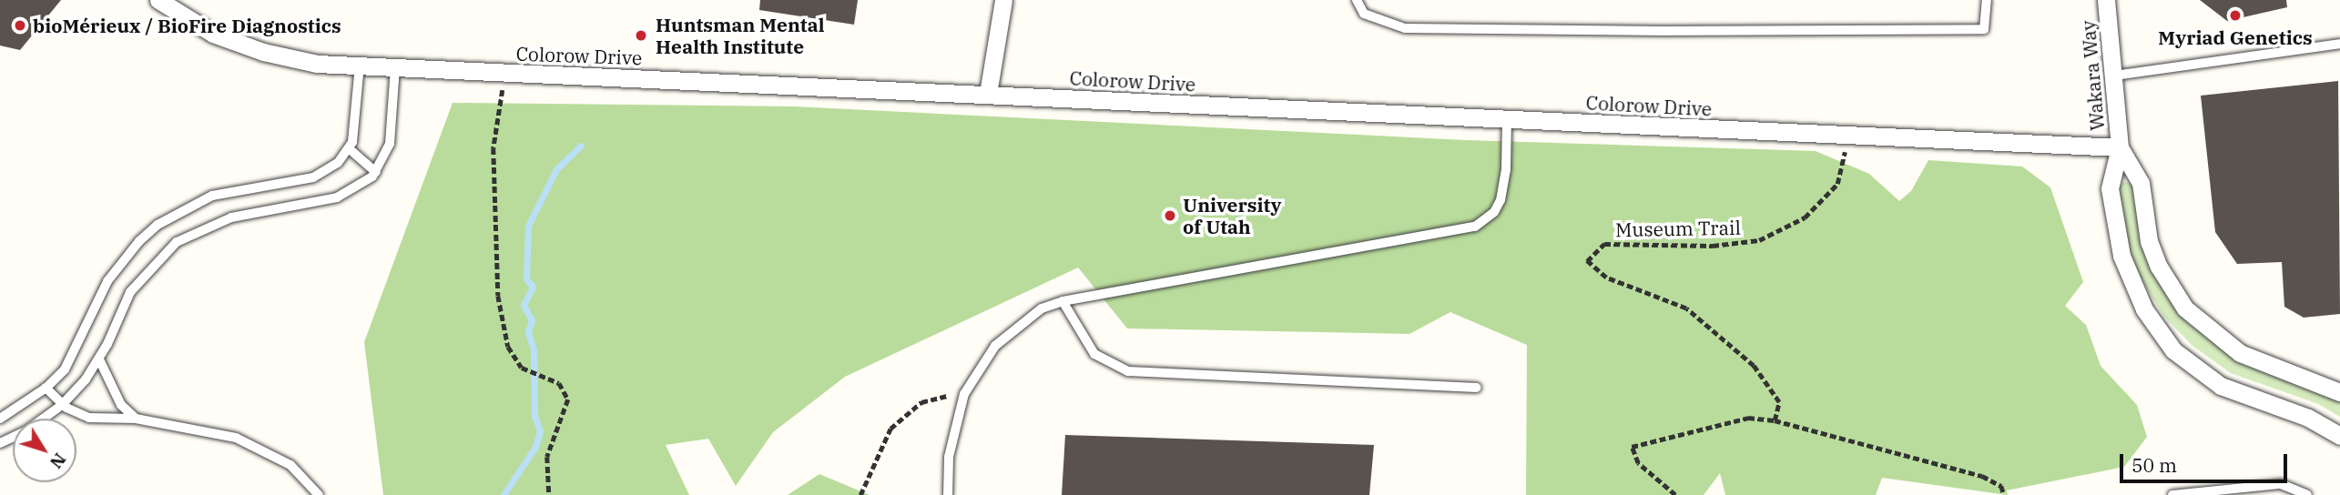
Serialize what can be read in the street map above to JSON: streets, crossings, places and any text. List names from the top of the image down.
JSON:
{
  "streets": {
    "street": ["Colorow Drive", "Wakara Way"],
    "path": ["Museum Trail"]
  },
  "crossings": [
    ["Colorow Drive", "Wakara Way"],
    ["Colorow Drive", "Museum Trail"]
  ],
  "places": [
    "Myriad Genetics",
    "bioMérieux / BioFire Diagnostics",
    "Huntsman Mental Health Institute",
    "University of Utah"
  ],
  "scale_bar": "50 m",
  "north": "bottom right"
}
